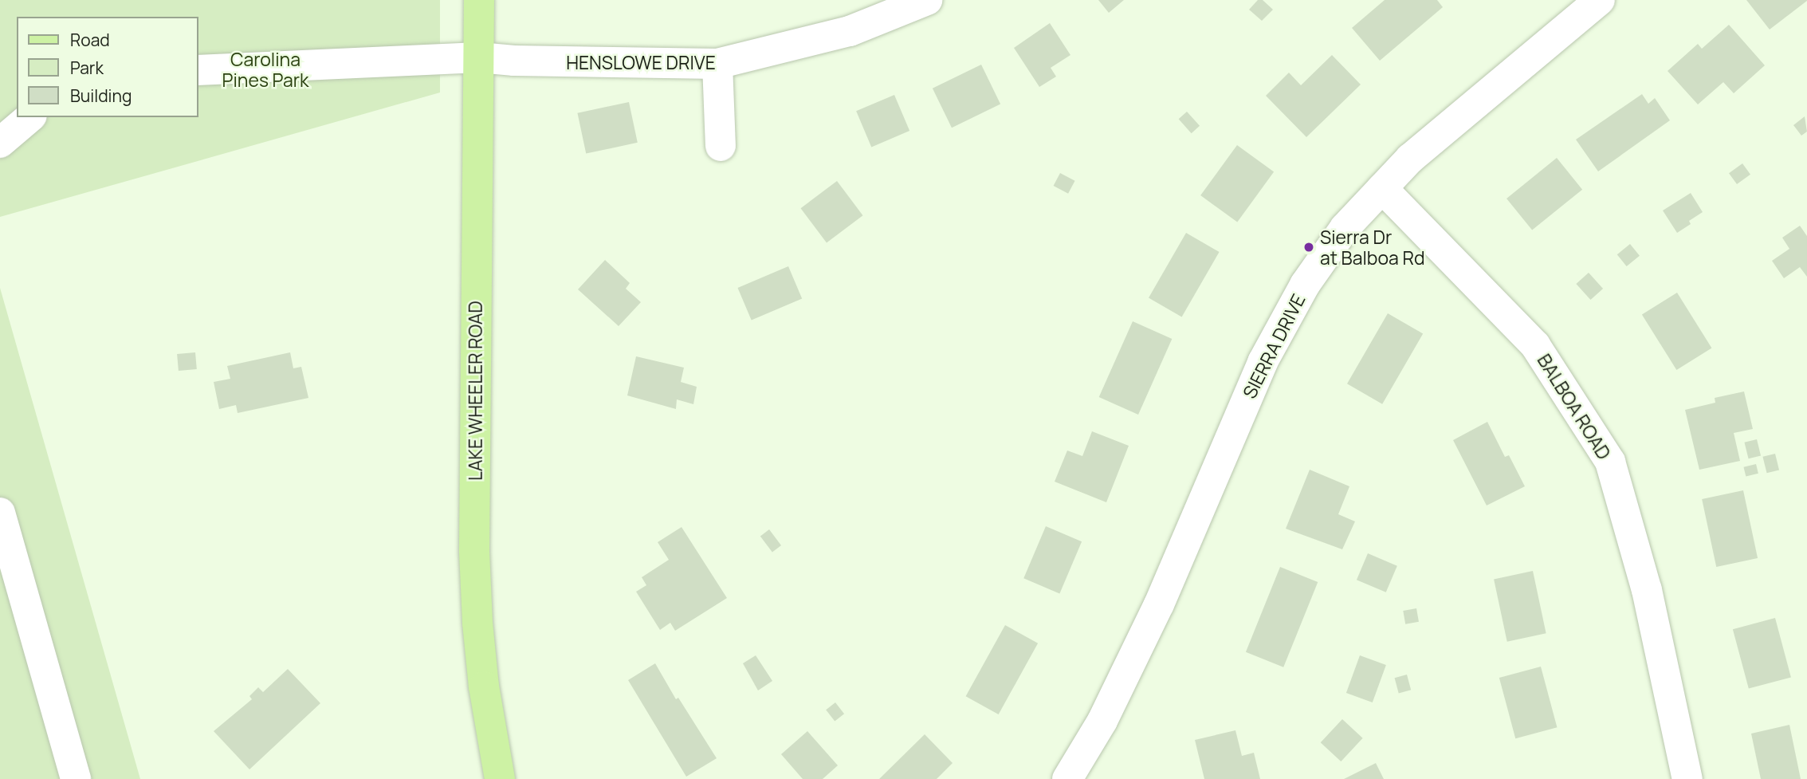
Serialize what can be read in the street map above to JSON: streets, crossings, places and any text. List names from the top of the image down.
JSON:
{
  "streets": {
    "main road": ["LAKE WHEELER ROAD"],
    "street": ["HENSLOWE DRIVE", "SIERRA DRIVE", "BALBOA ROAD"]
  },
  "crossings": [
    ["HENSLOWE DRIVE", "LAKE WHEELER ROAD"],
    ["SIERRA DRIVE", "BALBOA ROAD"]
  ],
  "parks": ["Carolina Pines Park"],
  "places": ["Sierra Dr at Balboa Rd"],
  "legend": ["Road", "Park", "Building"]
}
